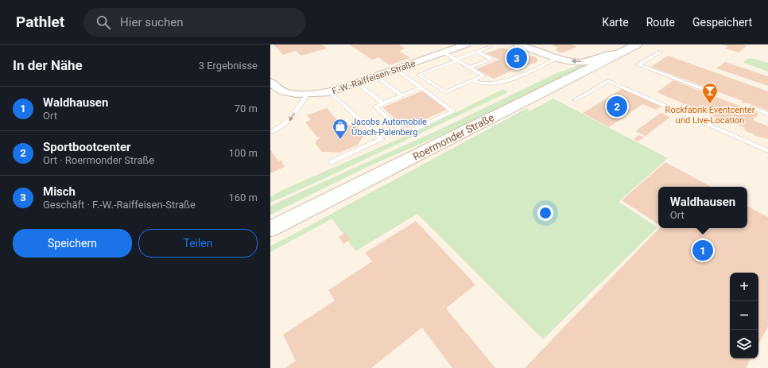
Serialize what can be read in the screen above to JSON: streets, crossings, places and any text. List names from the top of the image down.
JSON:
{
  "streets": {
    "main road": ["Roermonder Straße"],
    "street": ["F.-W.-Raiffeisen-Straße"]
  },
  "places": {
    "bar": ["Rockfabrik Eventcenter und Live-Location"],
    "shop": ["Jacobs Automobile Übach-Palenberg"]
  },
  "page": {
    "header": "Pathlet",
    "search": "Hier suchen",
    "nav": ["Karte", "Route", "Gespeichert"],
    "heading": ["In der Nähe", "3 Ergebnisse"],
    "pins": ["3", "2", "1"],
    "list": [
      {
        "mark": "1",
        "name": "Waldhausen",
        "note": "Ort",
        "value": "70 m"
      },
      {
        "mark": "2",
        "name": "Sportbootcenter",
        "note": "Ort · Roermonder Straße",
        "value": "100 m"
      },
      {
        "mark": "3",
        "name": "Misch",
        "note": "Geschäft · F.-W.-Raiffeisen-Straße",
        "value": "160 m"
      }
    ],
    "popup": ["Waldhausen", "Ort"],
    "buttons": ["Speichern", "Teilen"],
    "map_buttons": ["+", "−"]
  }
}
